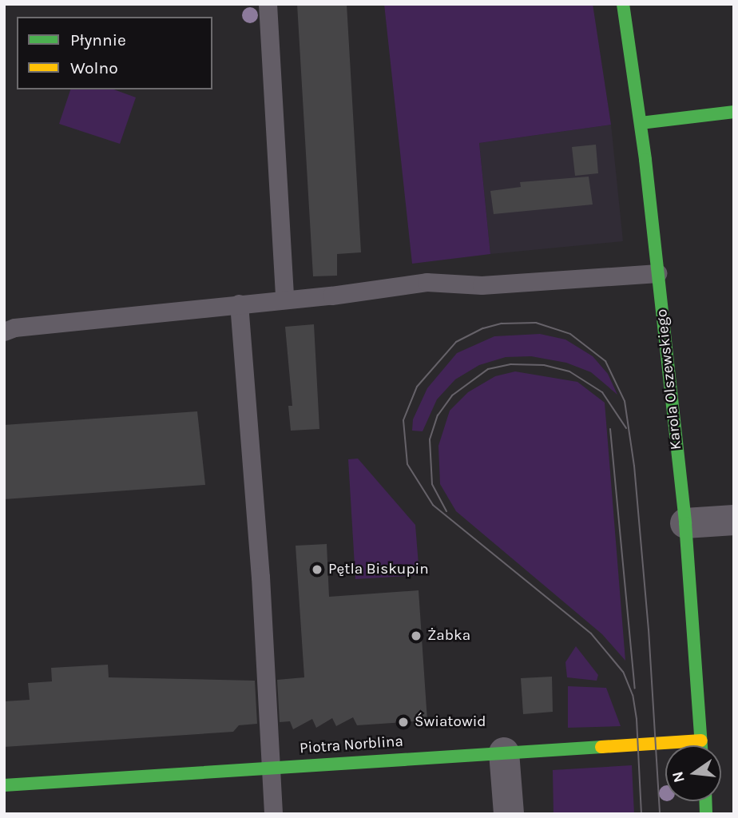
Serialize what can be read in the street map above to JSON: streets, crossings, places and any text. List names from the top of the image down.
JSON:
{
  "streets": {
    "street": ["Karola Olszewskiego", "Piotra Norblina"]
  },
  "crossings": [
    ["Karola Olszewskiego", "Piotra Norblina"]
  ],
  "places": ["Pętla Biskupin", "Żabka", "Światowid"],
  "legend": ["Płynnie", "Wolno"],
  "north": "left"
}
